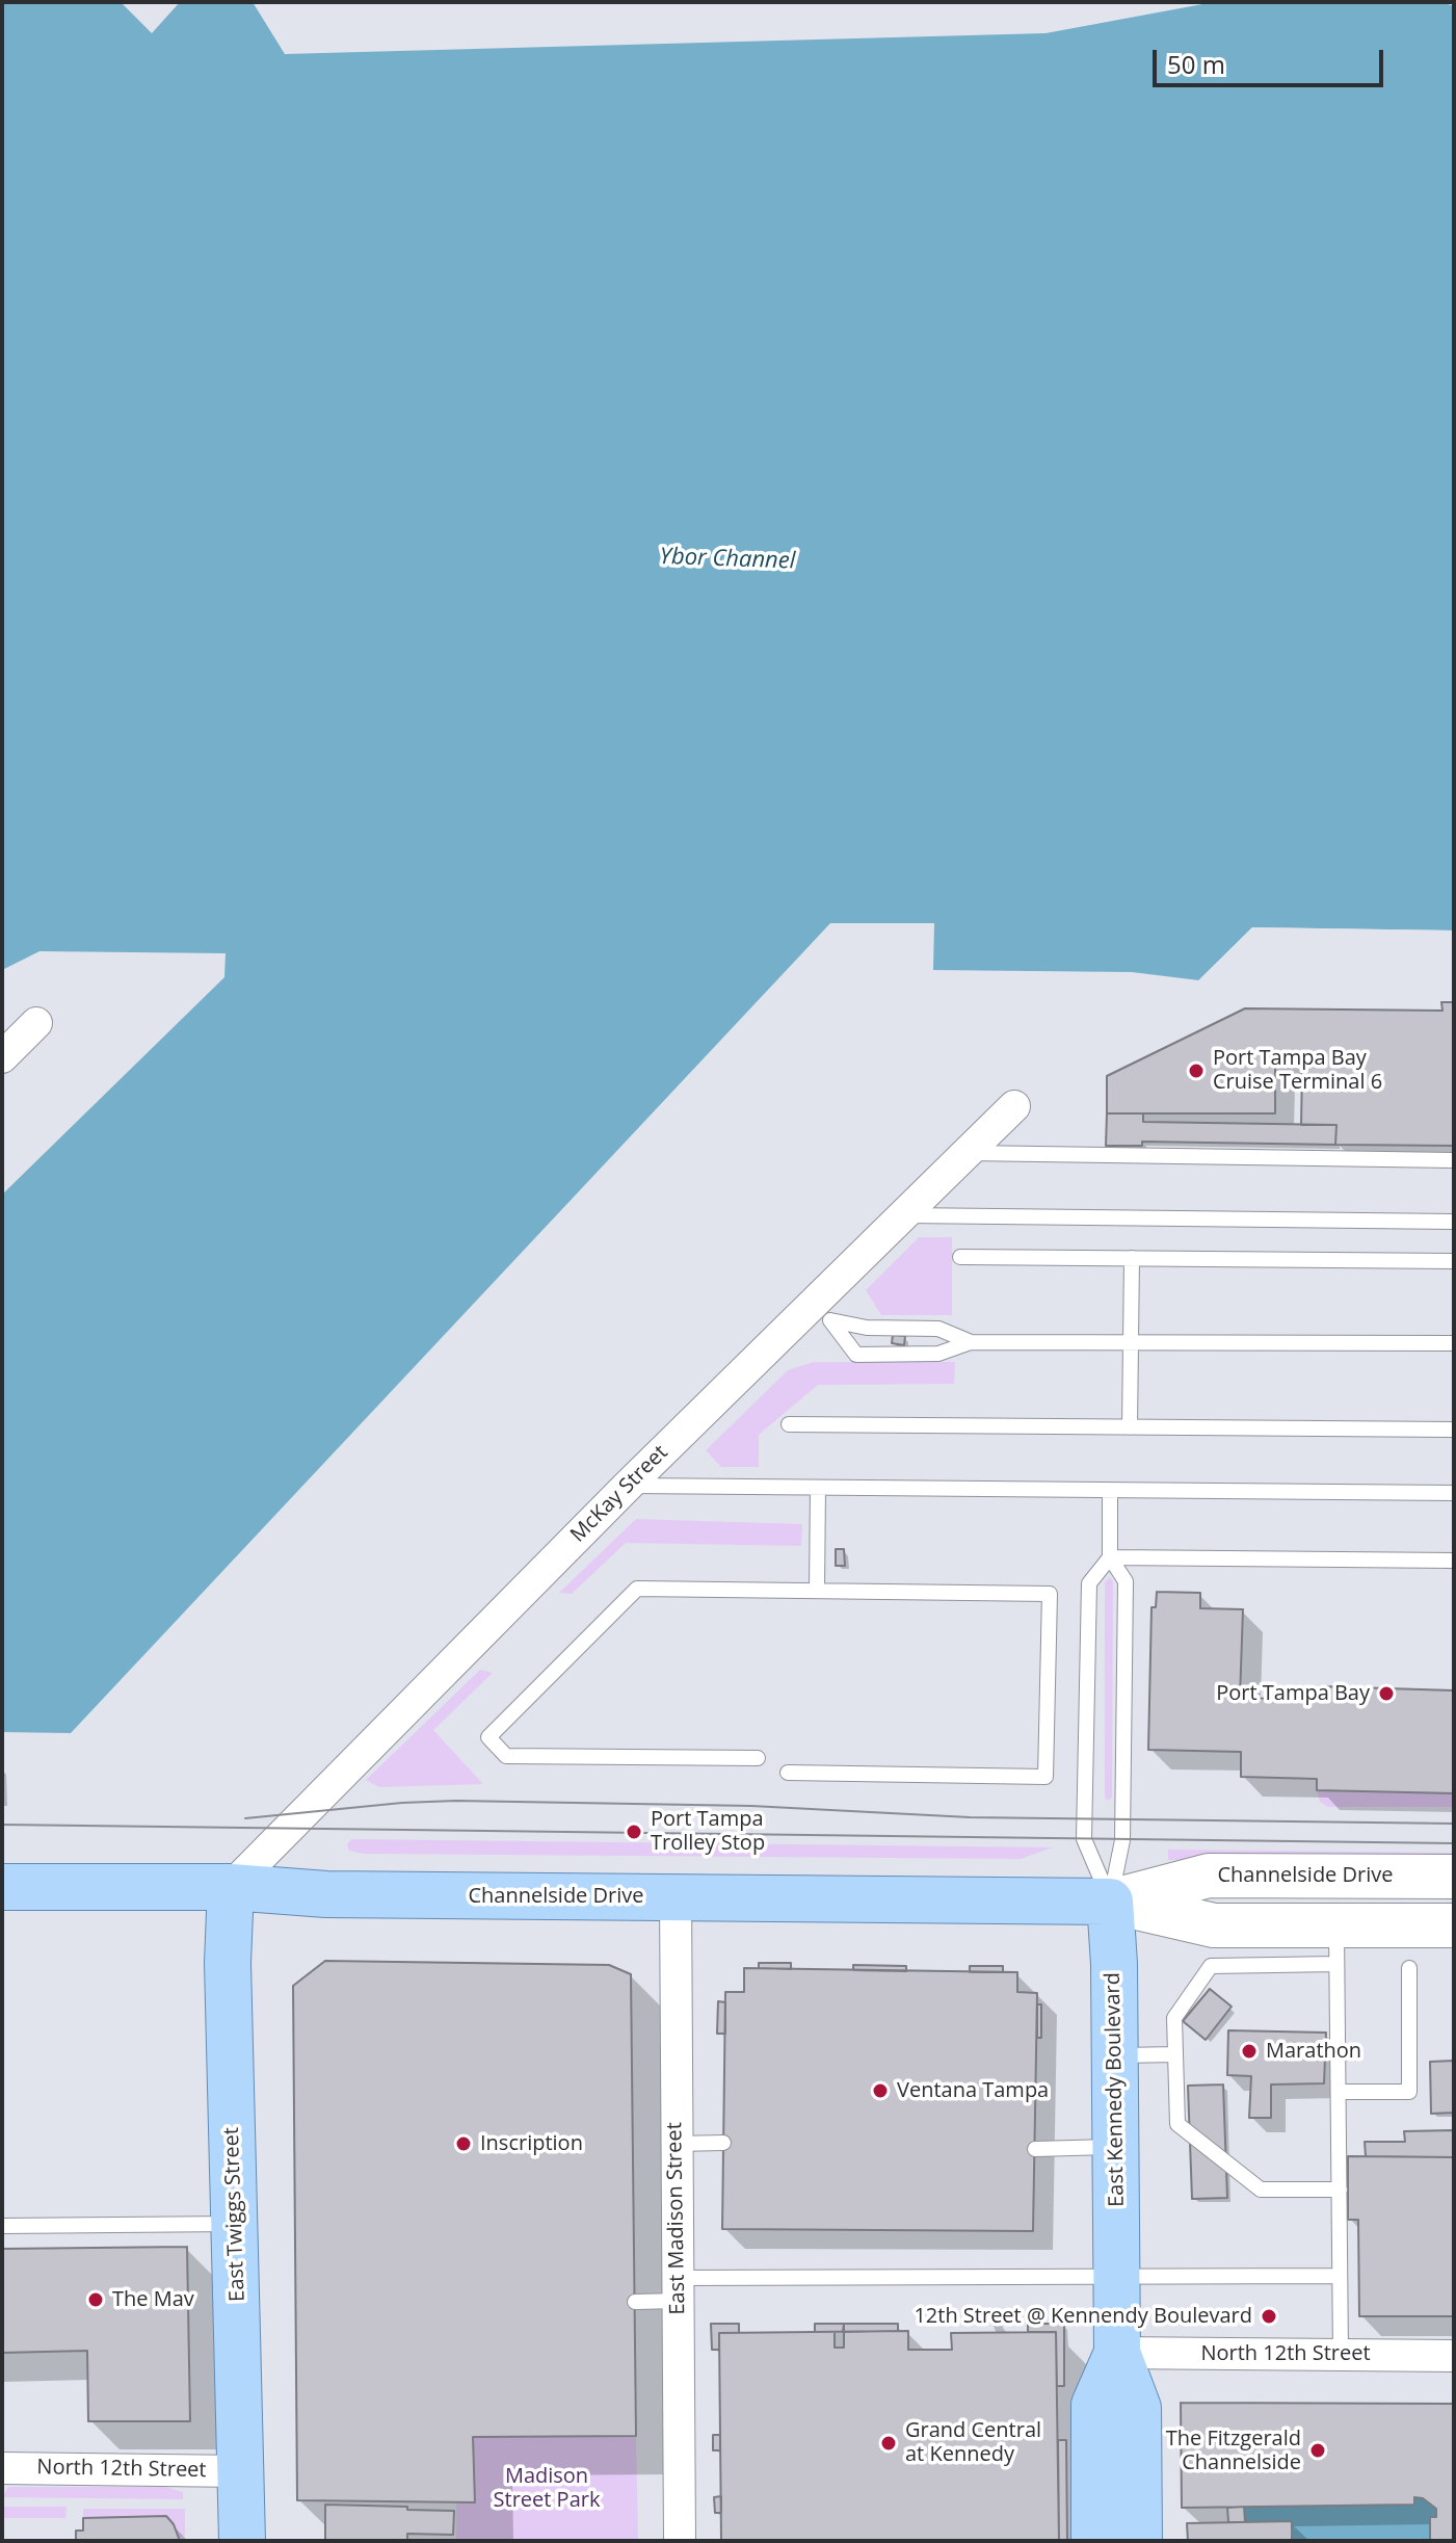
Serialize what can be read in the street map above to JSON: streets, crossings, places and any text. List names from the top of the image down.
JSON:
{
  "streets": {
    "main road": ["Channelside Drive", "East Kennedy Boulevard", "East Twiggs Street"],
    "street": ["McKay Street", "East Madison Street", "North 12th Street"]
  },
  "crossings": [
    ["McKay Street", "Channelside Drive"],
    ["McKay Street", "East Twiggs Street"],
    ["Channelside Drive", "East Kennedy Boulevard"],
    ["Channelside Drive", "East Twiggs Street"],
    ["Channelside Drive", "East Madison Street"],
    ["East Kennedy Boulevard", "North 12th Street"],
    ["East Twiggs Street", "North 12th Street"]
  ],
  "water": ["Ybor Channel"],
  "parks": ["Madison Street Park"],
  "places": [
    "Port Tampa Bay Cruise Terminal 6",
    "Port Tampa Bay",
    "Port Tampa Trolley Stop",
    "Marathon",
    "Ventana Tampa",
    "Inscription",
    "The Mav",
    "12th Street @ Kennendy Boulevard",
    "Grand Central at Kennedy",
    "The Fitzgerald Channelside"
  ],
  "scale_bar": "50 m"
}
